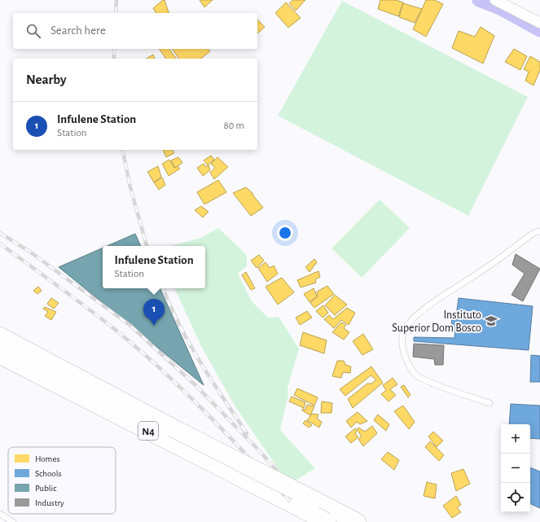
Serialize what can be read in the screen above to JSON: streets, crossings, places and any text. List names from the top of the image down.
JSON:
{
  "streets": {
    "highway": ["N4"]
  },
  "places": {
    "school or university": ["Instituto Superior Dom Bosco"]
  },
  "legend": [
    "Homes",
    "Schools",
    "Public",
    "Industry"
  ],
  "page": {
    "search": "Search here",
    "heading": "Nearby",
    "list": [
      {
        "mark": "1",
        "name": "Infulene Station",
        "note": "Station",
        "value": "80 m"
      }
    ],
    "popup": ["Infulene Station", "Station"],
    "pins": "1",
    "map_buttons": ["+", "−"]
  }
}
